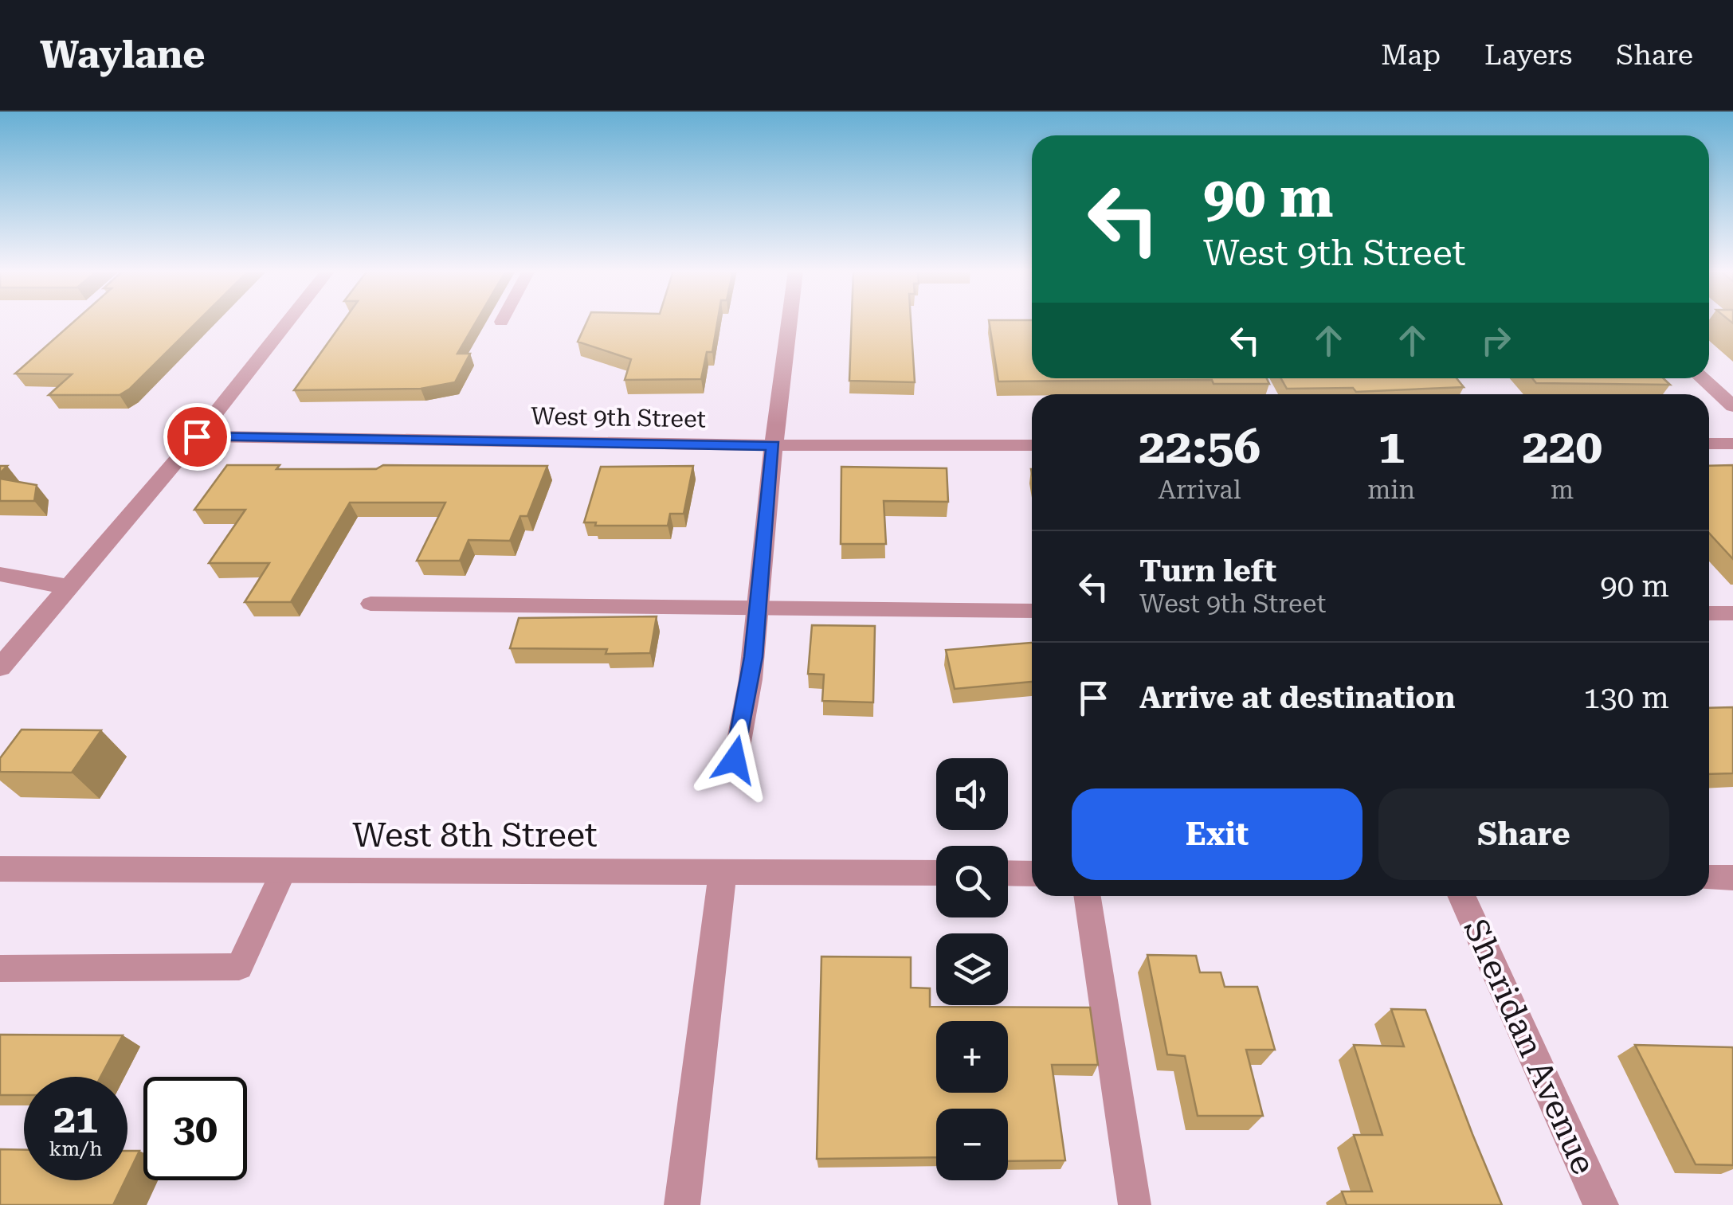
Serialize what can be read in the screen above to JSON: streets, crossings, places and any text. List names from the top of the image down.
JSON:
{
  "streets": {
    "street": ["West 9th Street", "West 8th Street", "Sheridan Avenue"]
  },
  "page": {
    "header": "Waylane",
    "nav": ["Map", "Layers", "Share"],
    "turn": ["90 m", "West 9th Street"],
    "eta": [
      "22:56",
      "Arrival",
      "1",
      "min",
      "220",
      "m"
    ],
    "list": [
      {
        "name": "Turn left",
        "note": "West 9th Street",
        "value": "90 m"
      },
      {
        "name": "Arrive at destination",
        "value": "130 m"
      }
    ],
    "map_buttons": ["+", "−"],
    "buttons": ["Exit", "Share"],
    "speed": "21 km/h",
    "limit": "30"
  }
}
